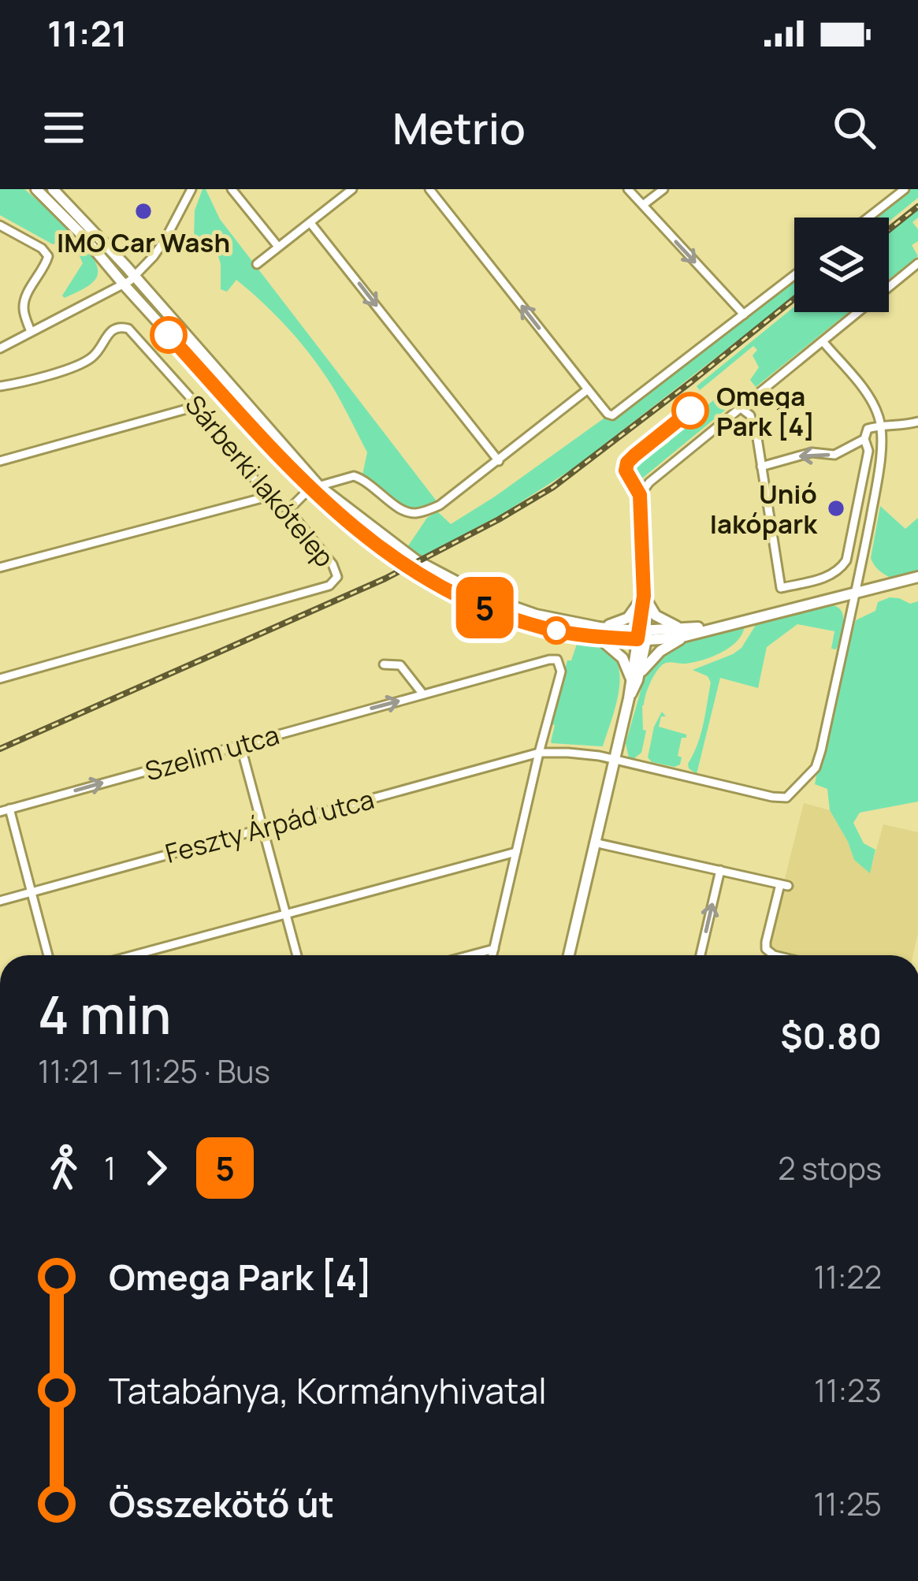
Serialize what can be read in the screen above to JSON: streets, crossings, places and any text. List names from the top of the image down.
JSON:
{
  "streets": {
    "street": ["Sárberki lakótelep", "Szelim utca", "Feszty Árpád utca"]
  },
  "crossings": [
    ["Szelim utca", "Feszty Árpád utca"]
  ],
  "one_way": ["Szelim utca"],
  "places": ["IMO Car Wash", "Omega Park [4]", "Unió lakópark"],
  "lines": ["bus line 5"],
  "page": {
    "status": "11:21",
    "header": "Metrio",
    "on_map": "5",
    "heading": ["4 min", "11:21 – 11:25 · Bus", "$0.80"],
    "legs": ["1", "5", "2 stops"],
    "list": [
      {
        "name": "Omega Park [4]",
        "value": "11:22"
      },
      {
        "name": "Tatabánya, Kormányhivatal",
        "value": "11:23"
      },
      {
        "name": "Összekötő út",
        "value": "11:25"
      }
    ]
  }
}
